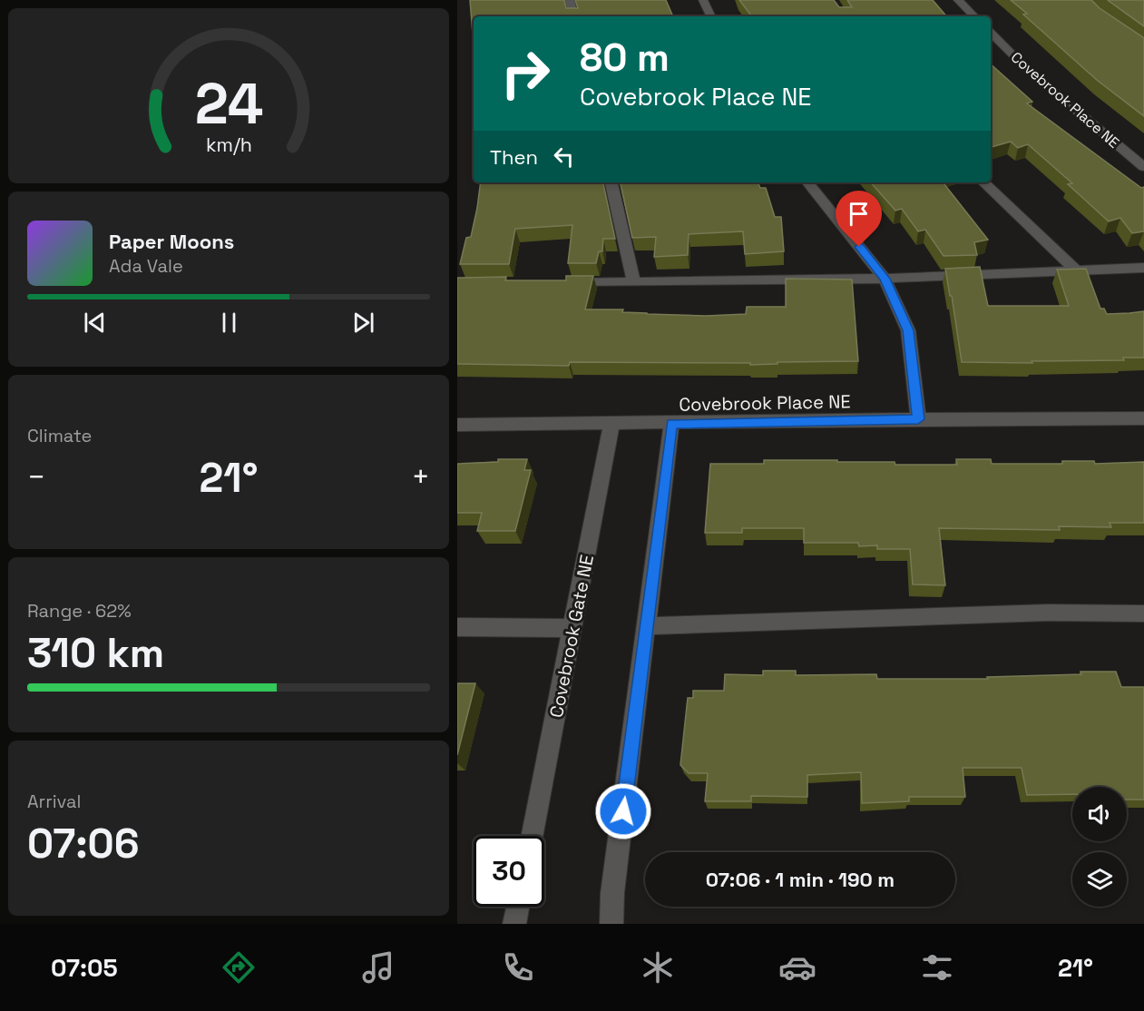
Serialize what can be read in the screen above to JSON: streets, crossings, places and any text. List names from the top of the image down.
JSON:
{
  "streets": {
    "street": ["Covebrook Place NE", "Covebrook Gate NE"]
  },
  "crossings": [
    ["Covebrook Place NE", "Covebrook Gate NE"]
  ],
  "page": {
    "turn": ["80 m", "Covebrook Place NE"],
    "then": "Then",
    "song": ["Paper Moons", "Ada Vale"],
    "tile": [
      "Climate",
      ["Range · 62%", "310 km"],
      ["Arrival", "07:06"]
    ],
    "heat": ["−", "21°", "+"],
    "limit": "30",
    "trip": "07:06 · 1 min · 190 m",
    "tabs": ["07:05", "21°"],
    "gauge": ["24", "km/h"]
  }
}
